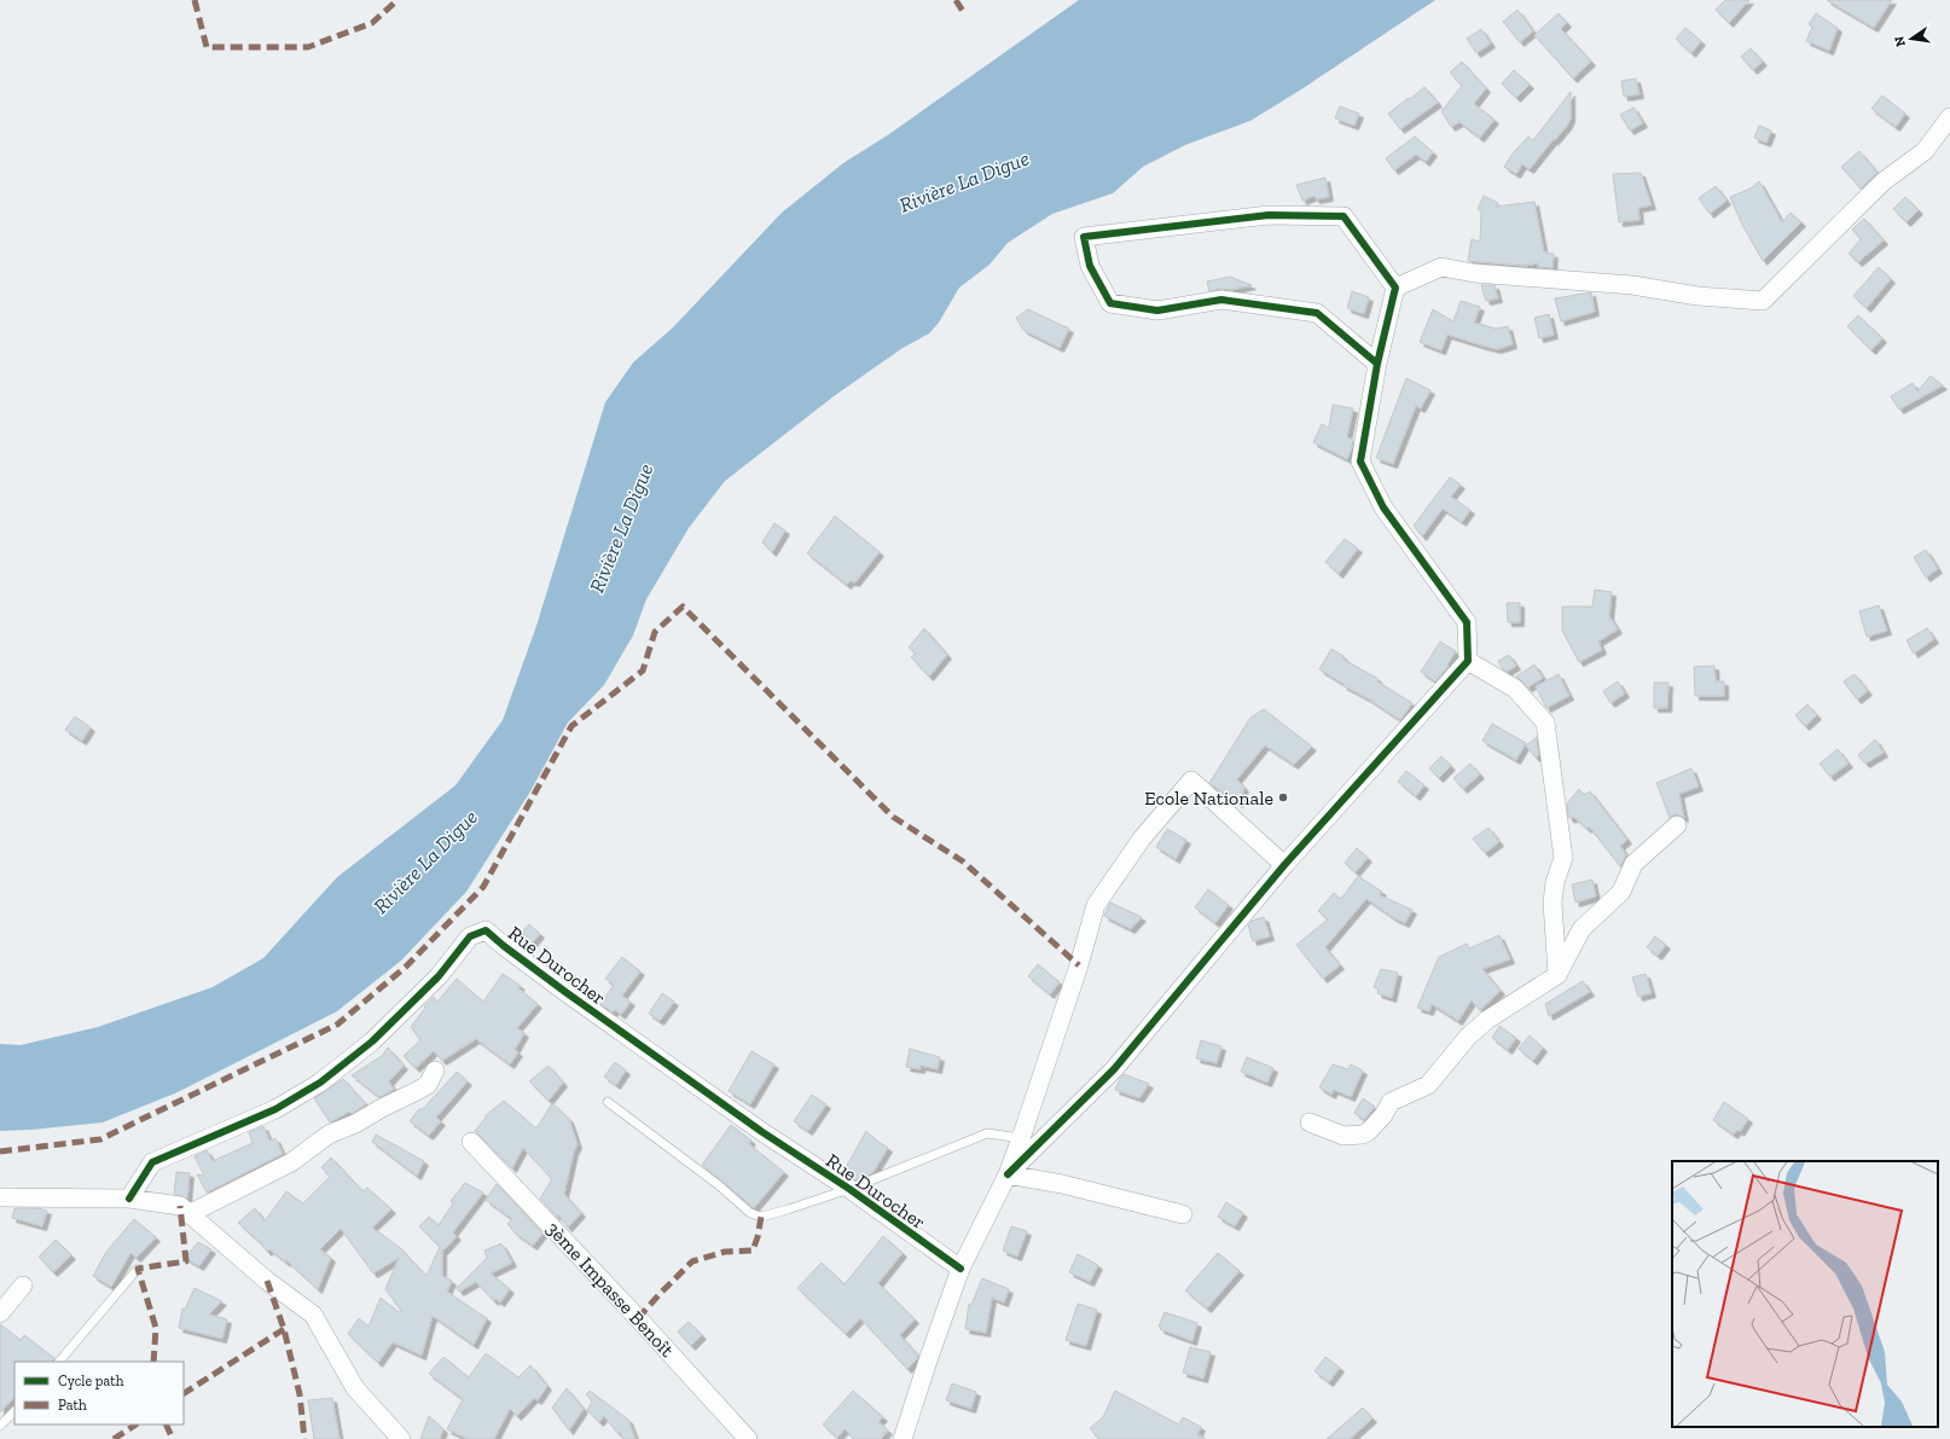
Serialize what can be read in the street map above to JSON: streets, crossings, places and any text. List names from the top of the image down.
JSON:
{
  "streets": {
    "street": ["Rue Durocher", "3ème Impasse Benoît"]
  },
  "water": ["Rivière La Digue"],
  "places": ["Ecole Nationale"],
  "legend": ["Cycle path", "Path"],
  "north": "left"
}
